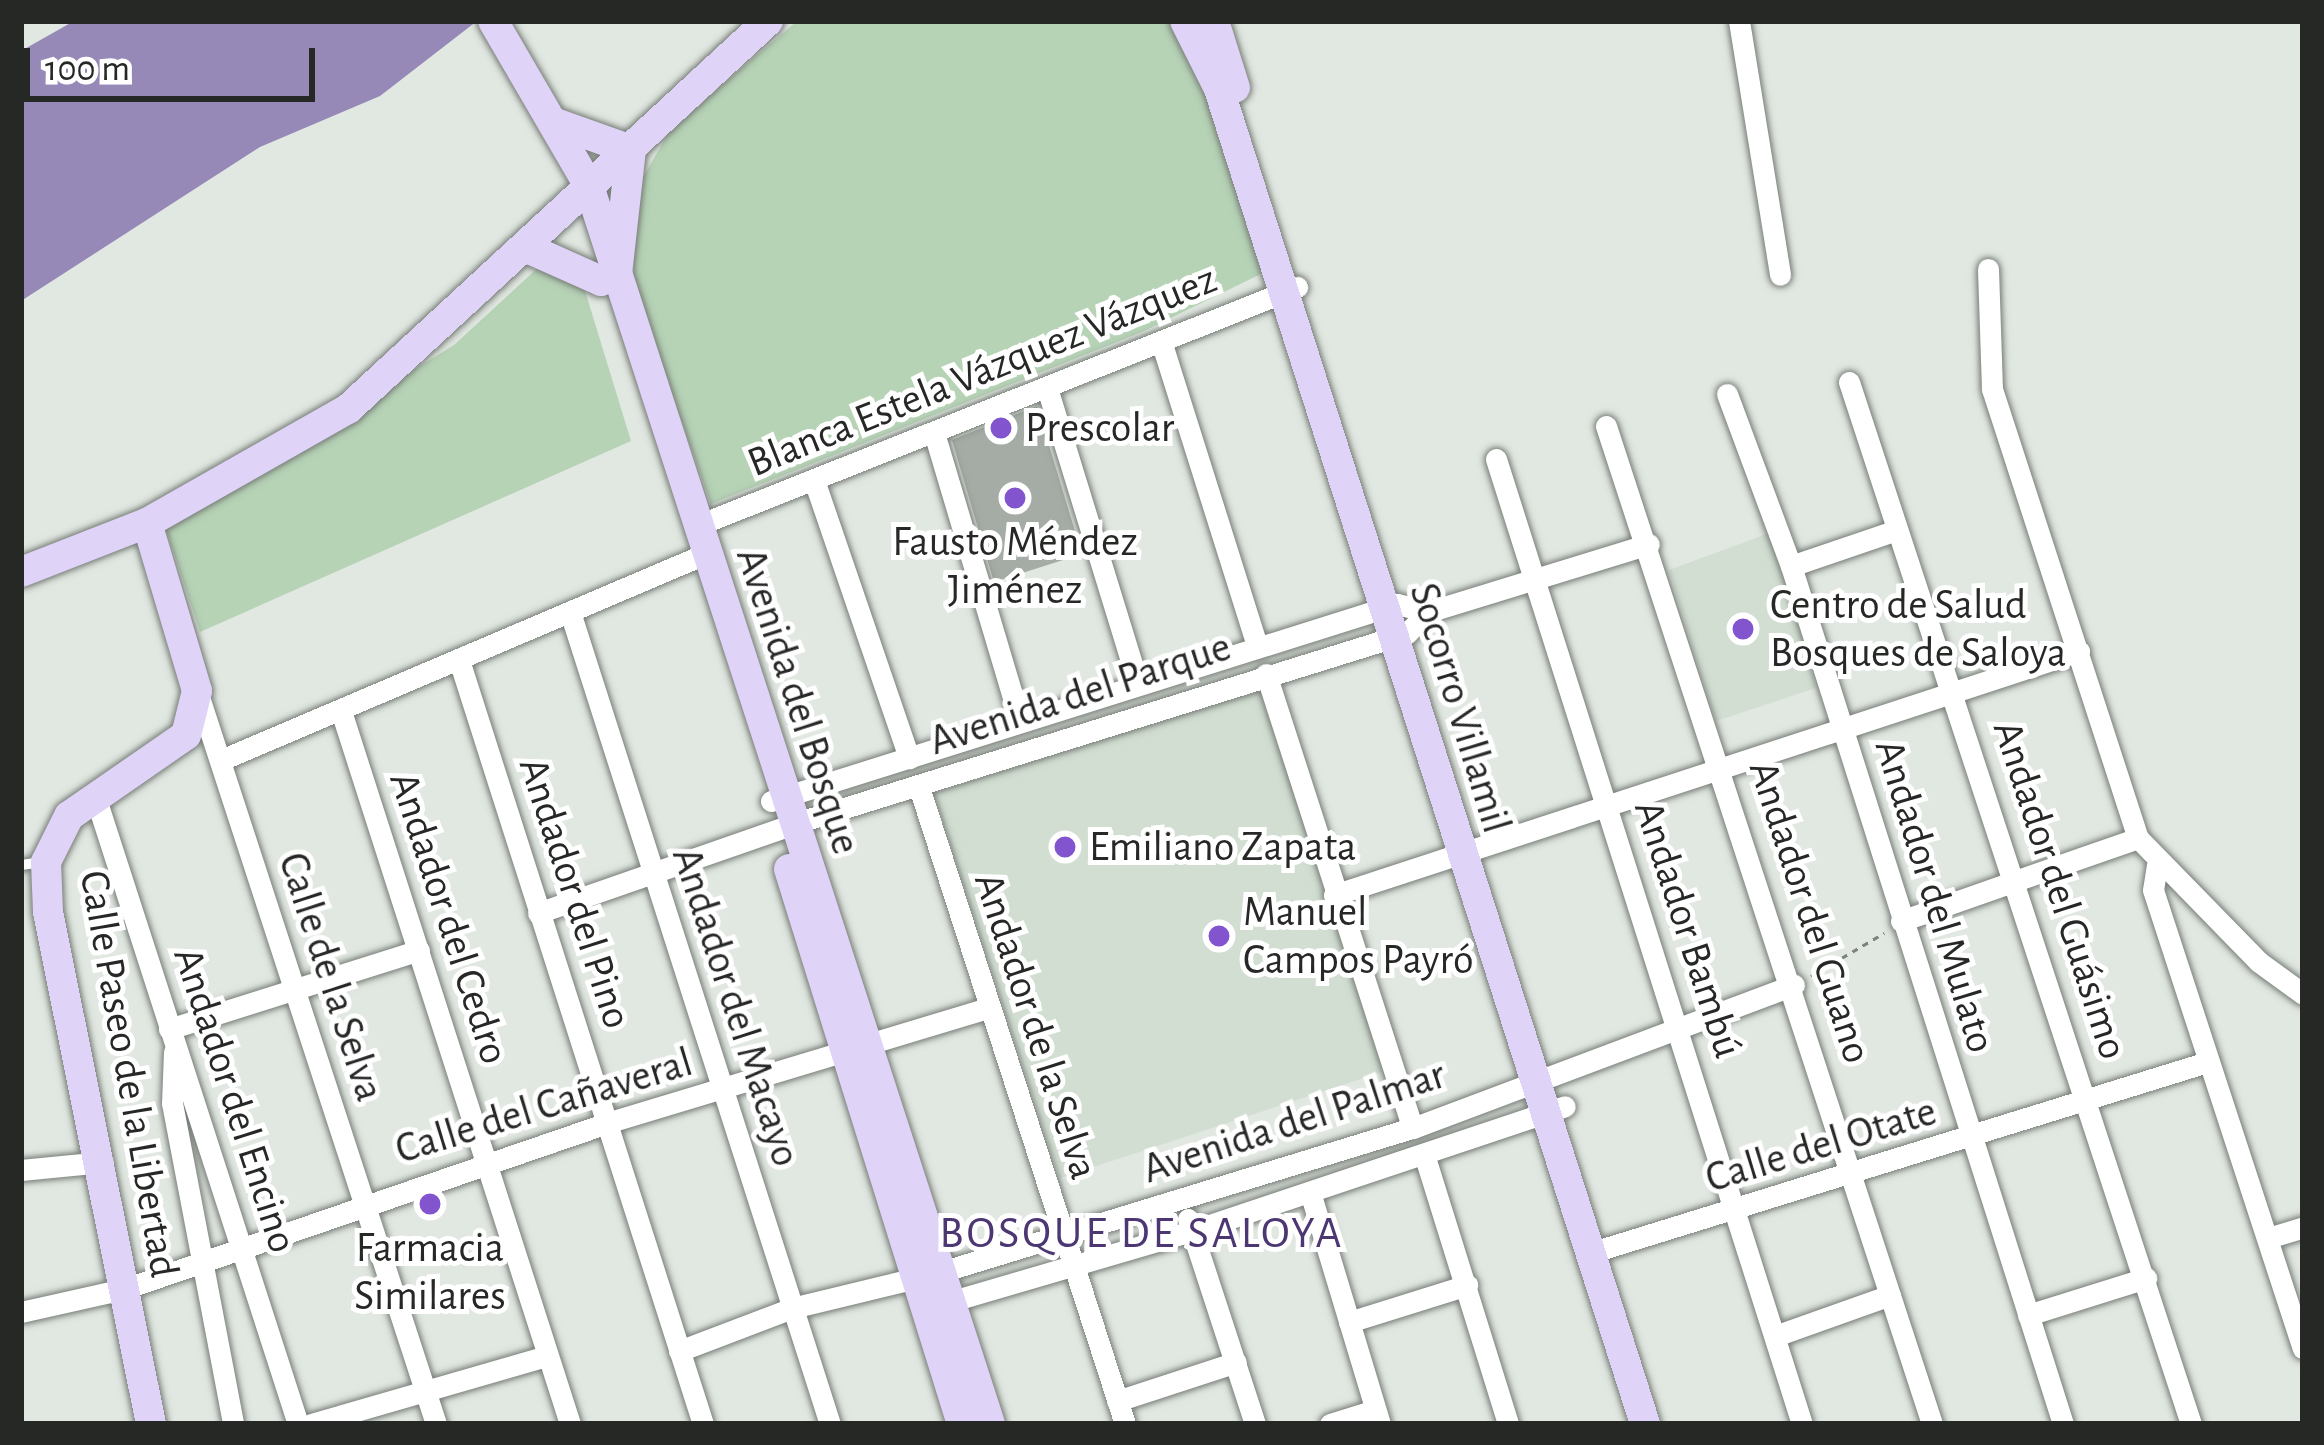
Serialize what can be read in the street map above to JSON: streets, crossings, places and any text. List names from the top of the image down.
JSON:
{
  "streets": {
    "street": [
      "Blanca Estela Vázquez Vázquez",
      "Avenida del Parque",
      "Avenida del Bosque",
      "Socorro Villamil",
      "Andador del Guásimo",
      "Andador del Pino",
      "Andador del Mulato",
      "Andador del Guano",
      "Andador del Cedro",
      "Andador Bambú",
      "Calle de la Selva",
      "Andador del Macayo",
      "Andador de la Selva",
      "Calle Paseo de la Libertad",
      "Andador del Encino",
      "Calle del Cañaveral",
      "Avenida del Palmar",
      "Calle del Otate"
    ]
  },
  "crossings": [
    ["Blanca Estela Vázquez Vázquez", "Avenida del Bosque"],
    ["Blanca Estela Vázquez Vázquez", "Socorro Villamil"],
    ["Blanca Estela Vázquez Vázquez", "Andador del Pino"],
    ["Blanca Estela Vázquez Vázquez", "Andador del Cedro"],
    ["Blanca Estela Vázquez Vázquez", "Calle de la Selva"],
    ["Blanca Estela Vázquez Vázquez", "Andador del Macayo"],
    ["Avenida del Parque", "Avenida del Bosque"],
    ["Avenida del Parque", "Socorro Villamil"],
    ["Avenida del Parque", "Andador de la Selva"],
    ["Avenida del Bosque", "Calle del Cañaveral"],
    ["Avenida del Bosque", "Avenida del Palmar"],
    ["Socorro Villamil", "Avenida del Palmar"],
    ["Socorro Villamil", "Calle del Otate"],
    ["Andador del Guásimo", "Calle del Otate"],
    ["Andador del Pino", "Calle del Cañaveral"],
    ["Andador del Mulato", "Calle del Otate"],
    ["Andador del Guano", "Avenida del Palmar"],
    ["Andador del Guano", "Calle del Otate"],
    ["Andador del Cedro", "Calle del Cañaveral"],
    ["Andador Bambú", "Avenida del Palmar"],
    ["Andador Bambú", "Calle del Otate"],
    ["Calle de la Selva", "Calle Paseo de la Libertad"],
    ["Calle de la Selva", "Calle del Cañaveral"],
    ["Andador del Macayo", "Calle del Cañaveral"],
    ["Andador de la Selva", "Calle del Cañaveral"],
    ["Andador de la Selva", "Avenida del Palmar"],
    ["Calle Paseo de la Libertad", "Andador del Encino"],
    ["Calle Paseo de la Libertad", "Calle del Cañaveral"],
    ["Andador del Encino", "Calle del Cañaveral"]
  ],
  "districts": ["BOSQUE DE SALOYA"],
  "places": [
    "Prescolar",
    "Fausto Méndez Jiménez",
    "Centro de Salud Bosques de Saloya",
    "Emiliano Zapata",
    "Manuel Campos Payró",
    "Farmacia Similares"
  ],
  "scale_bar": "100 m"
}
